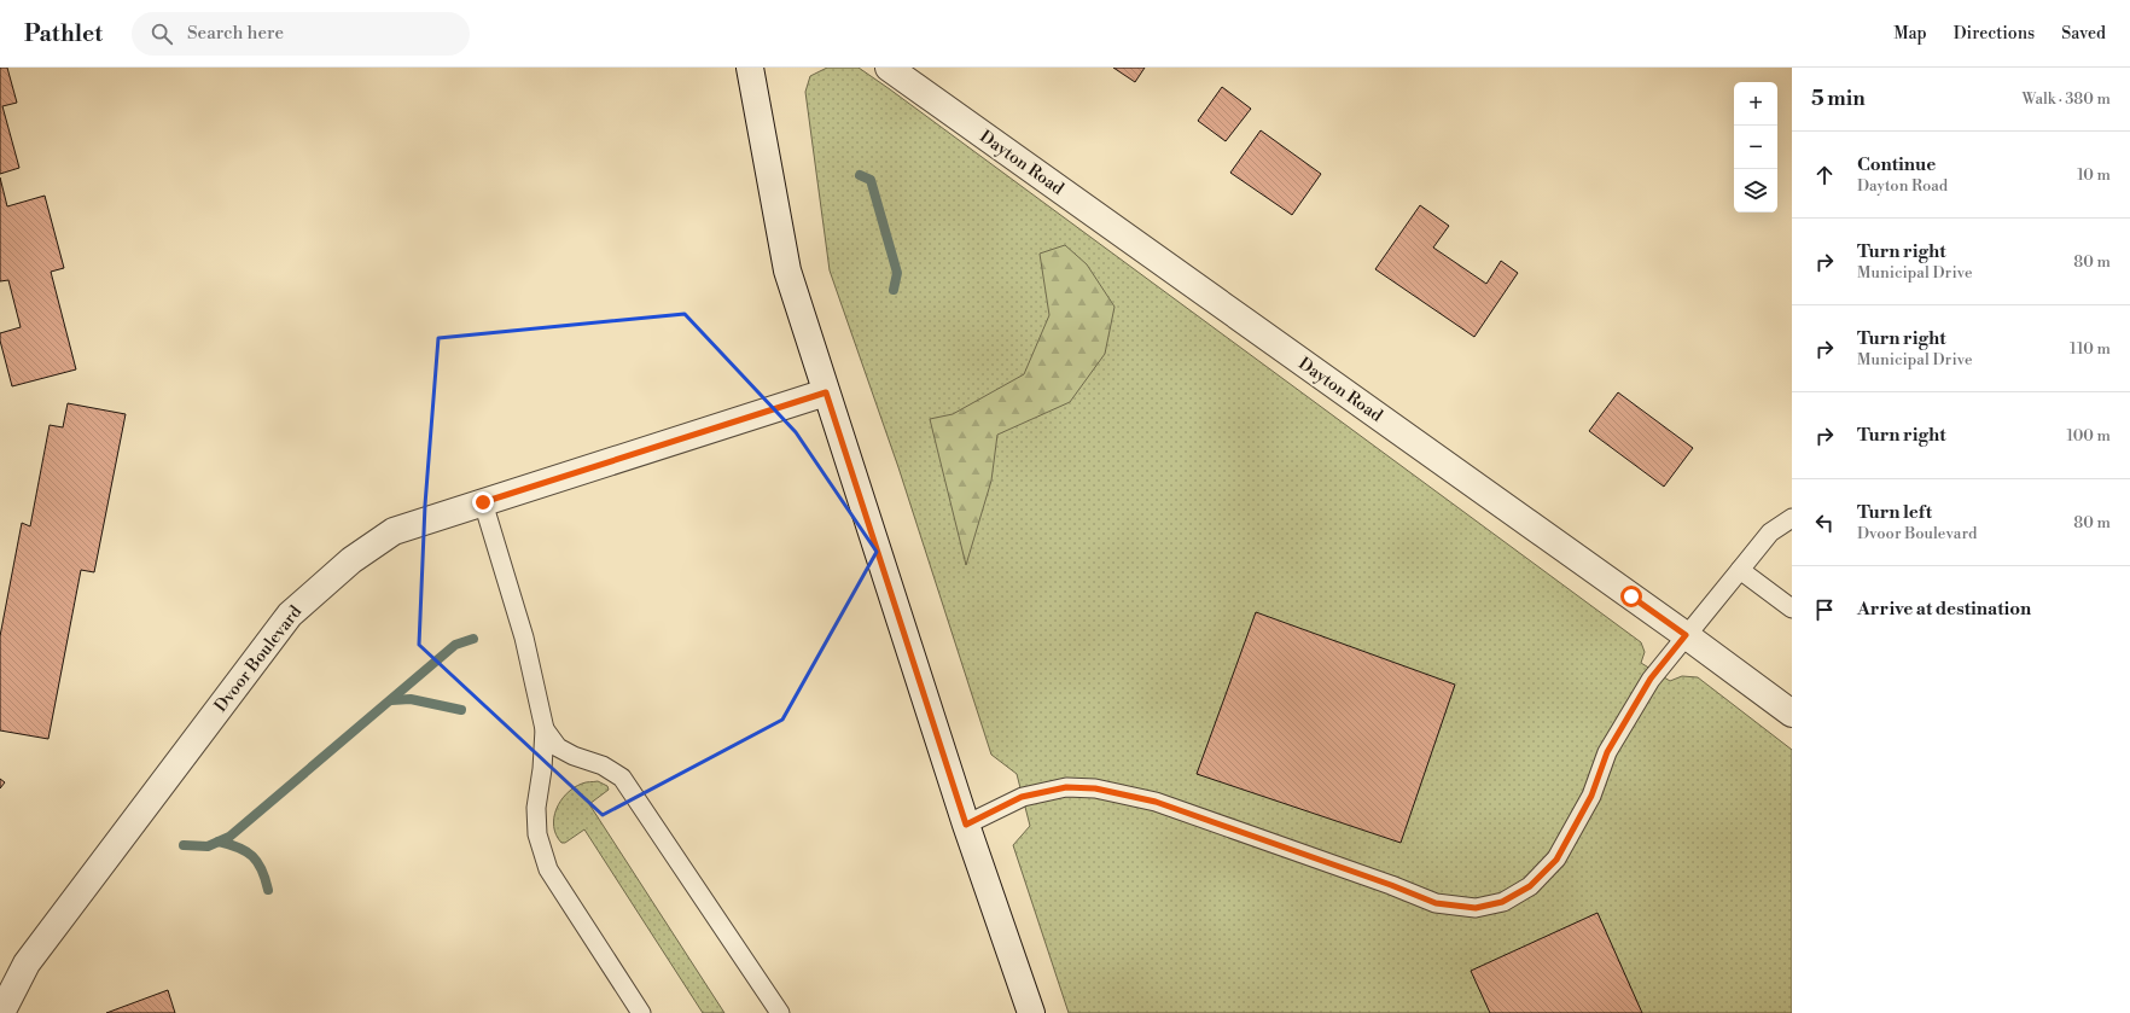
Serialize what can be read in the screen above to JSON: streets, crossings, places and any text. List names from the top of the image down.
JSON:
{
  "streets": {
    "street": ["Dayton Road", "Dvoor Boulevard"]
  },
  "page": {
    "header": "Pathlet",
    "search": "Search here",
    "nav": ["Map", "Directions", "Saved"],
    "heading": ["5 min", "Walk · 380 m"],
    "map_buttons": ["+", "−"],
    "list": [
      ["Continue", "Dayton Road", "10 m"],
      ["Turn right", "Municipal Drive", "80 m"],
      ["Turn right", "Municipal Drive", "110 m"],
      ["Turn right", "100 m"],
      ["Turn left", "Dvoor Boulevard", "80 m"],
      "Arrive at destination"
    ]
  }
}
